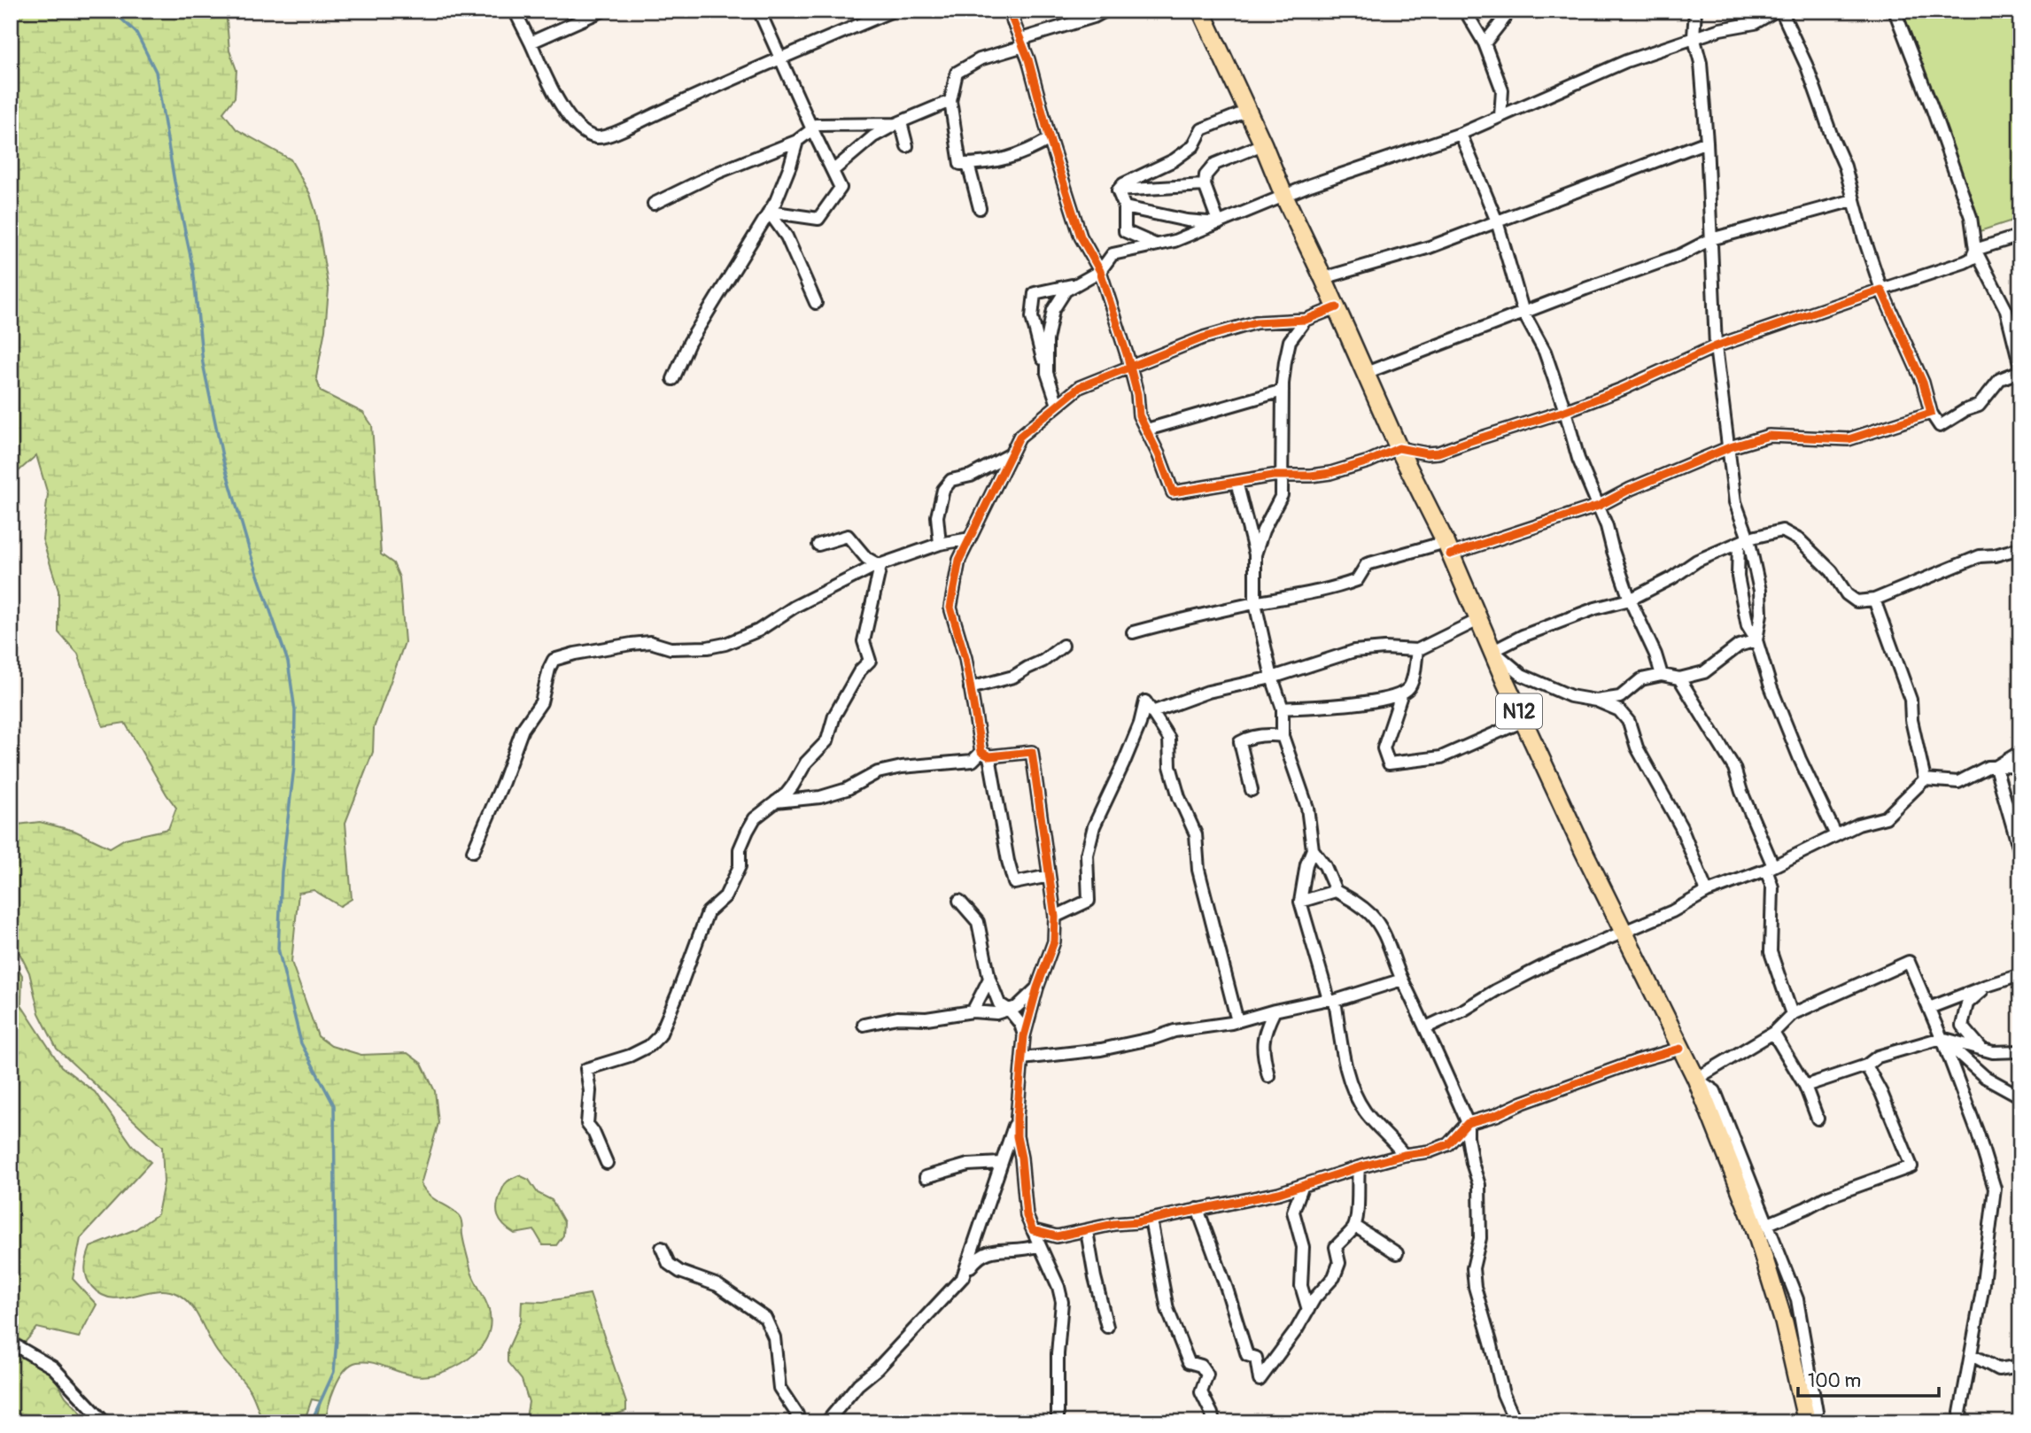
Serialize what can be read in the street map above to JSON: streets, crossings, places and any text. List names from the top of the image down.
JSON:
{
  "streets": {
    "main road": ["N12"]
  },
  "scale_bar": "100 m"
}
